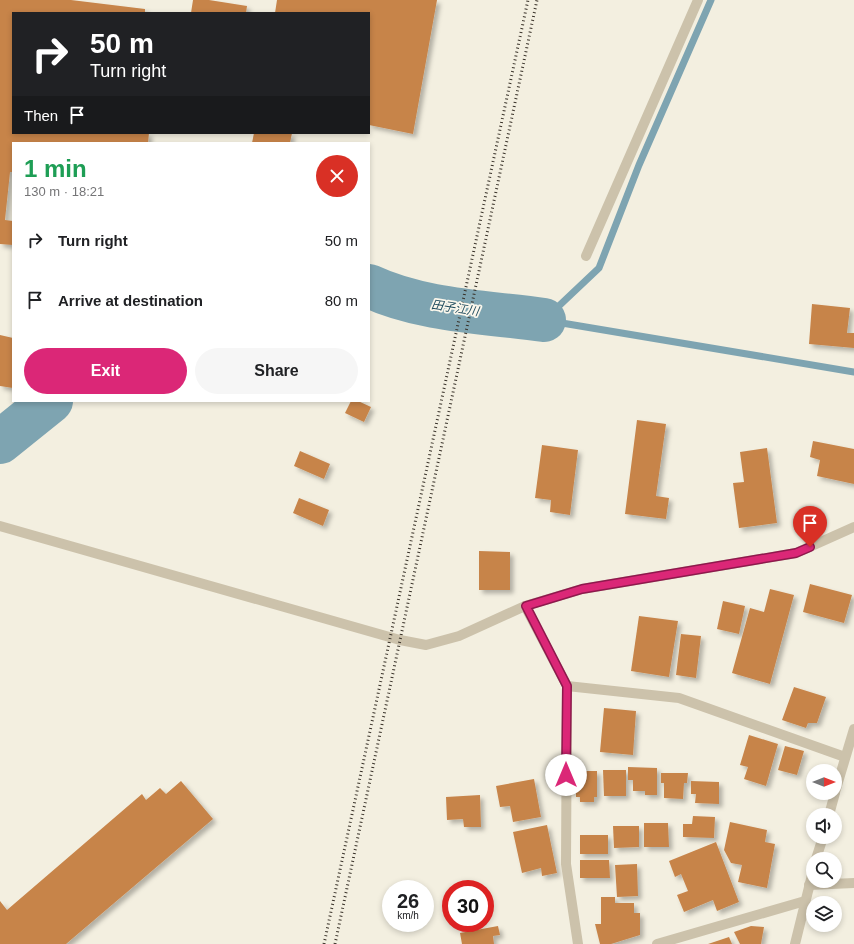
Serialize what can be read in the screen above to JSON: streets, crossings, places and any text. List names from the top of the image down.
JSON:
{
  "water": ["田子江川"],
  "north": "right",
  "page": {
    "turn": ["50 m", "Turn right"],
    "then": "Then",
    "heading": ["1 min", "130 m · 18:21"],
    "list": [
      {
        "name": "Turn right",
        "value": "50 m"
      },
      {
        "name": "Arrive at destination",
        "value": "80 m"
      }
    ],
    "buttons": ["Exit", "Share"],
    "speed": "26 km/h",
    "limit": "30"
  }
}
